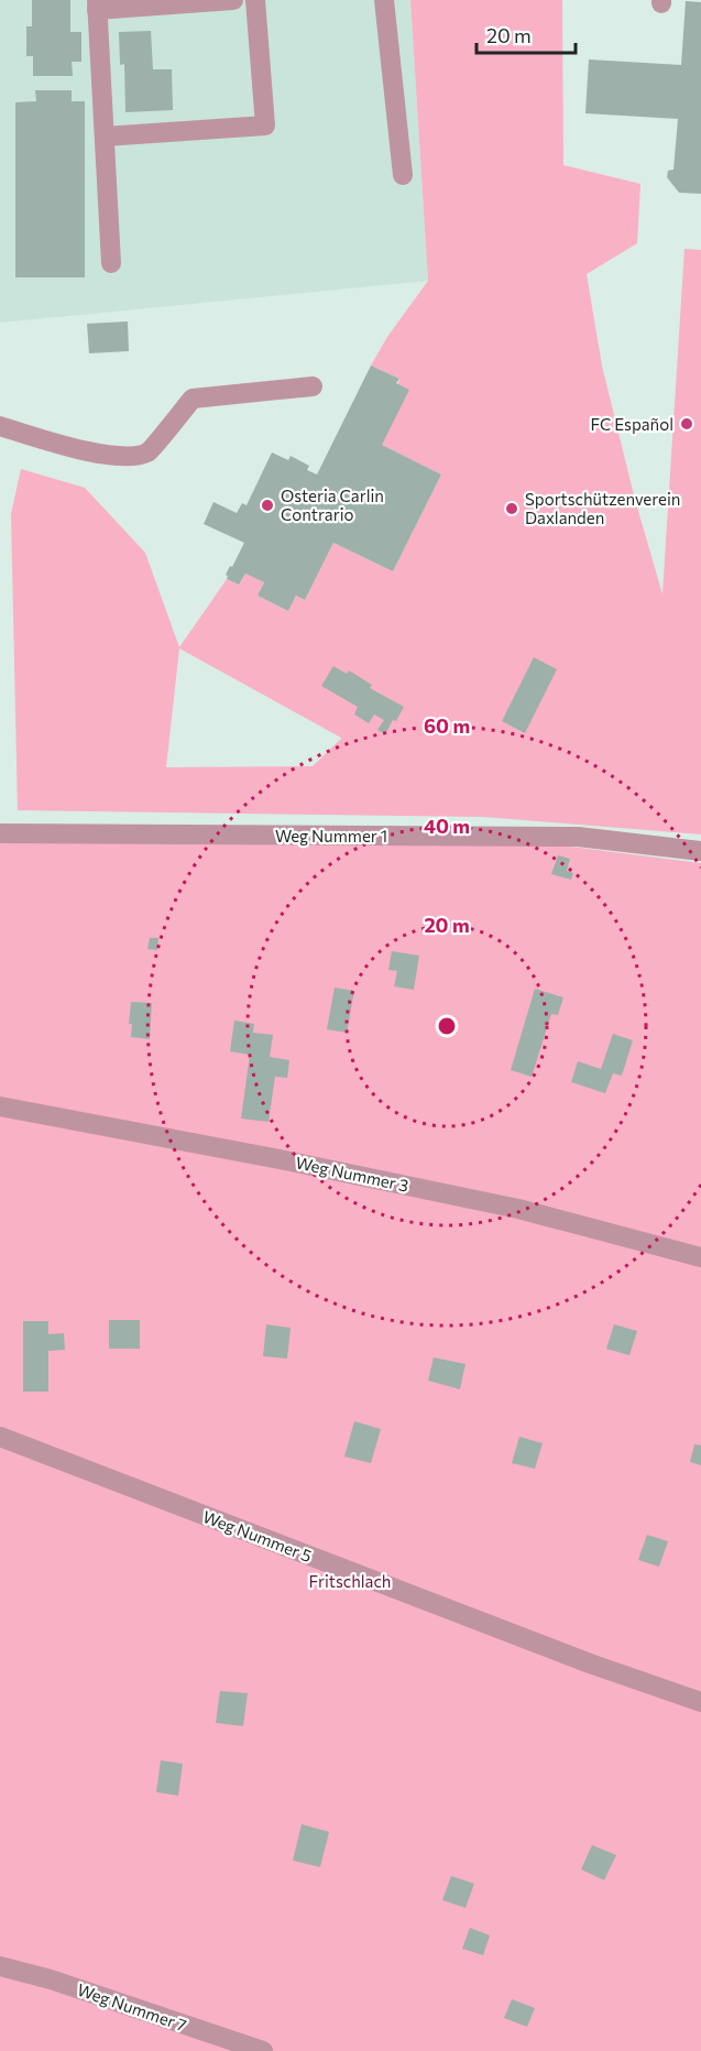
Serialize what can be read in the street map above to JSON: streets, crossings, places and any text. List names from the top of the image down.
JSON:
{
  "streets": {
    "lane": [
      "Weg Nummer 1",
      "Weg Nummer 3",
      "Weg Nummer 5",
      "Weg Nummer 7"
    ]
  },
  "parks": ["Fritschlach"],
  "places": ["FC Español", "Osteria Carlin Contrario", "Sportschützenverein Daxlanden"],
  "scale_bar": "20 m",
  "rings": ["60 m", "40 m", "20 m"]
}
